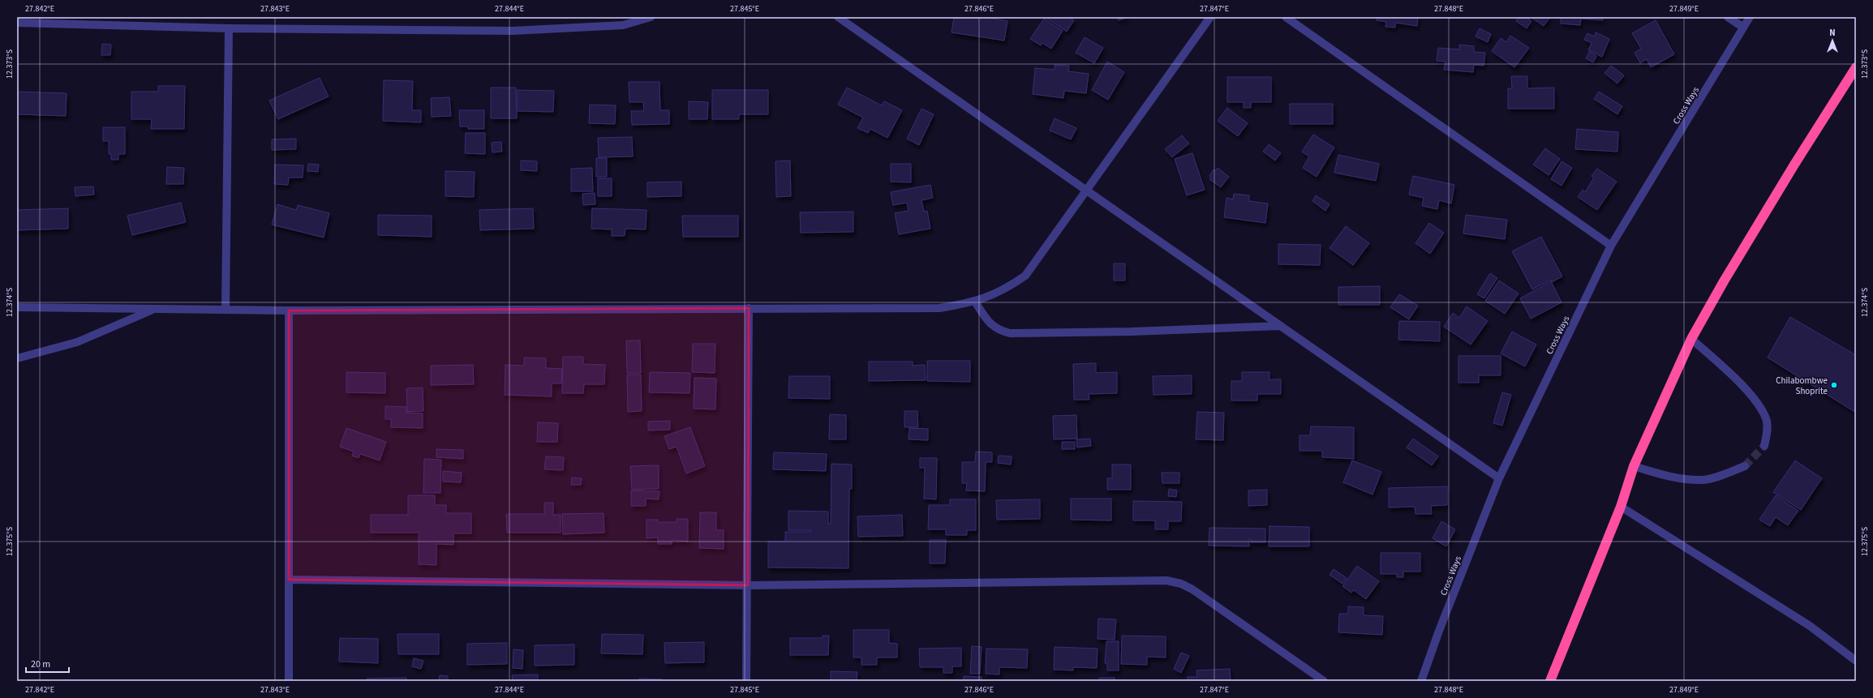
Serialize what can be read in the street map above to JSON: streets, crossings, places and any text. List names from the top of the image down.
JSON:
{
  "streets": {
    "street": ["Cross Ways"]
  },
  "places": ["Chilabombwe Shoprite"],
  "scale_bar": "20 m",
  "north": "top",
  "coordinates": [
    "27.842°E",
    "27.843°E",
    "27.844°E",
    "27.845°E",
    "27.846°E",
    "27.847°E",
    "27.848°E",
    "27.849°E",
    "12.373°S",
    "12.374°S",
    "12.375°S"
  ]
}
